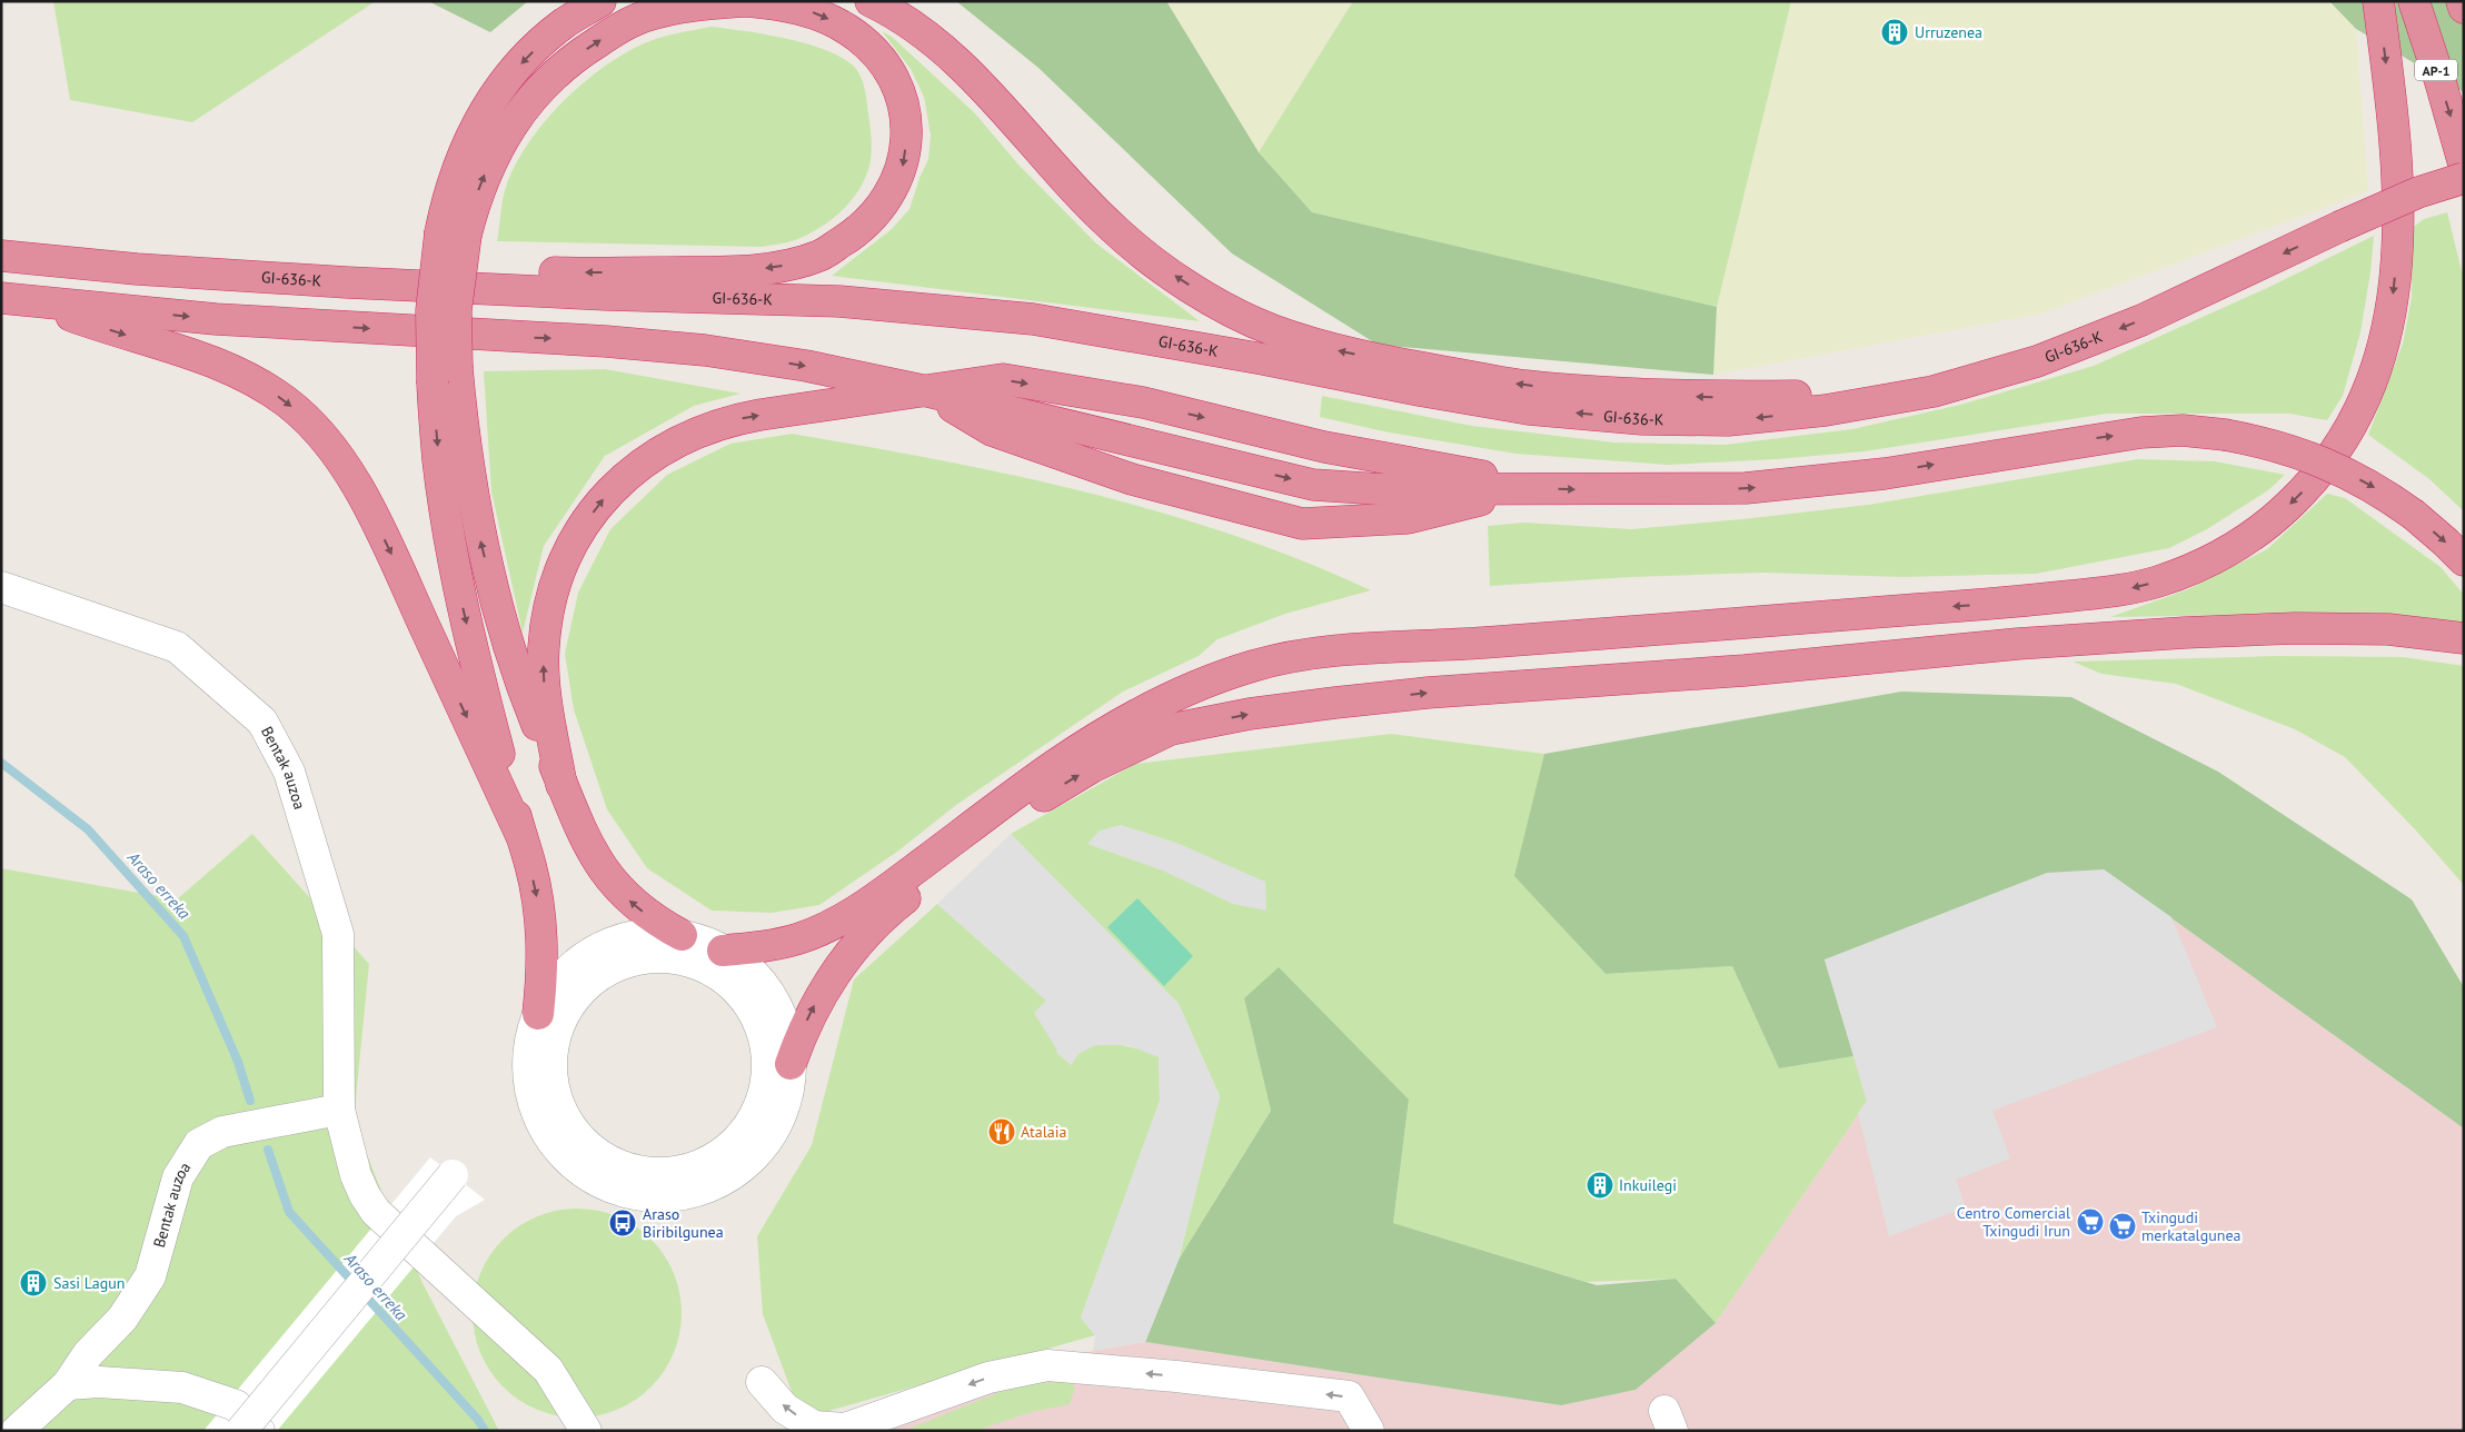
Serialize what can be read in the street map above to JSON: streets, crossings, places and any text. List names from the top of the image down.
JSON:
{
  "streets": {
    "highway": ["AP-1", "GI-636-K"],
    "street": ["Bentak auzoa"]
  },
  "water": ["Araso erreka"],
  "places": {
    "building": ["Urruzenea", "Inkuilegi", "Sasi Lagun"],
    "restaurant": ["Atalaia"],
    "supermarket": ["Centro Comercial Txingudi Irun", "Txingudi merkatalgunea"],
    "bus stop": ["Araso Biribilgunea"]
  }
}
